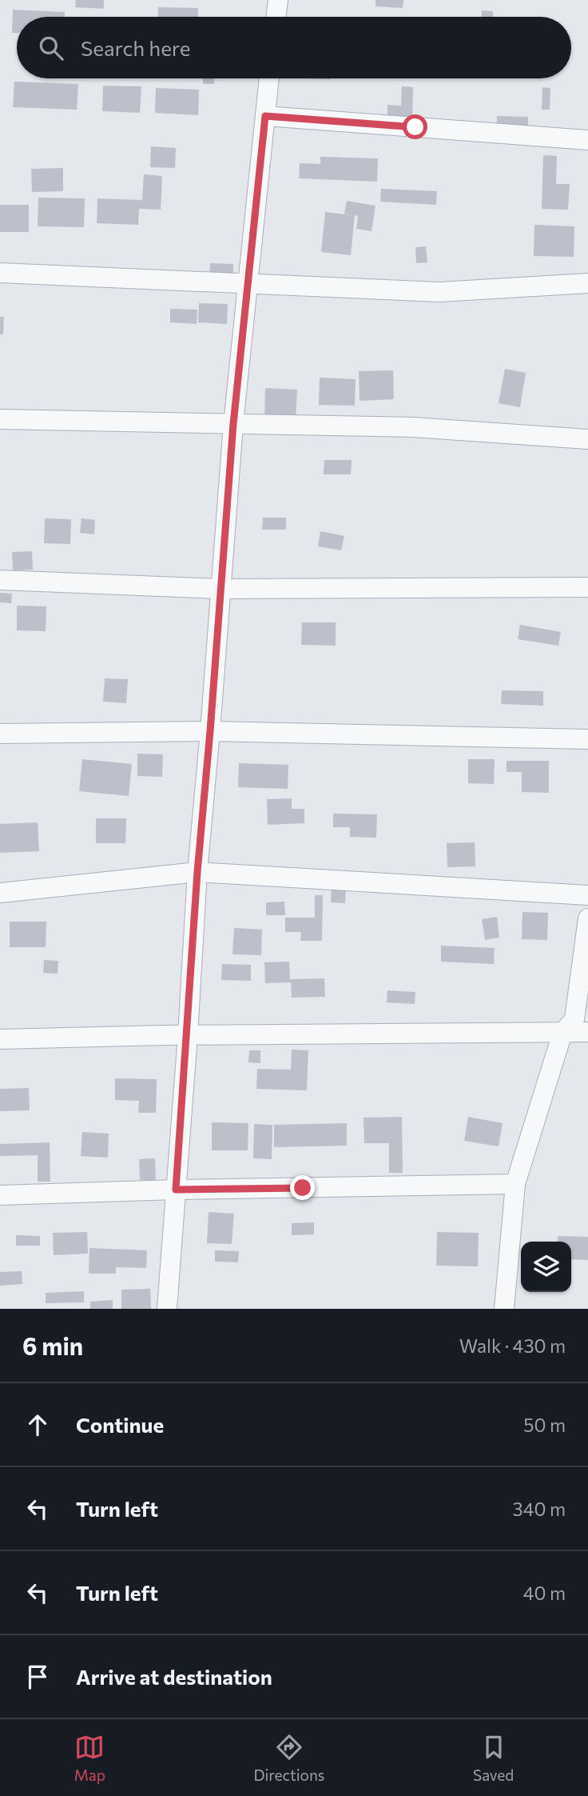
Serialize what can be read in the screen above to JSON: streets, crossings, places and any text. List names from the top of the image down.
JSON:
{
  "page": {
    "search": "Search here",
    "heading": ["6 min", "Walk · 430 m"],
    "list": [
      ["Continue", "50 m"],
      ["Turn left", "340 m"],
      ["Turn left", "40 m"],
      "Arrive at destination"
    ],
    "nav": ["Map", "Directions", "Saved"]
  }
}
